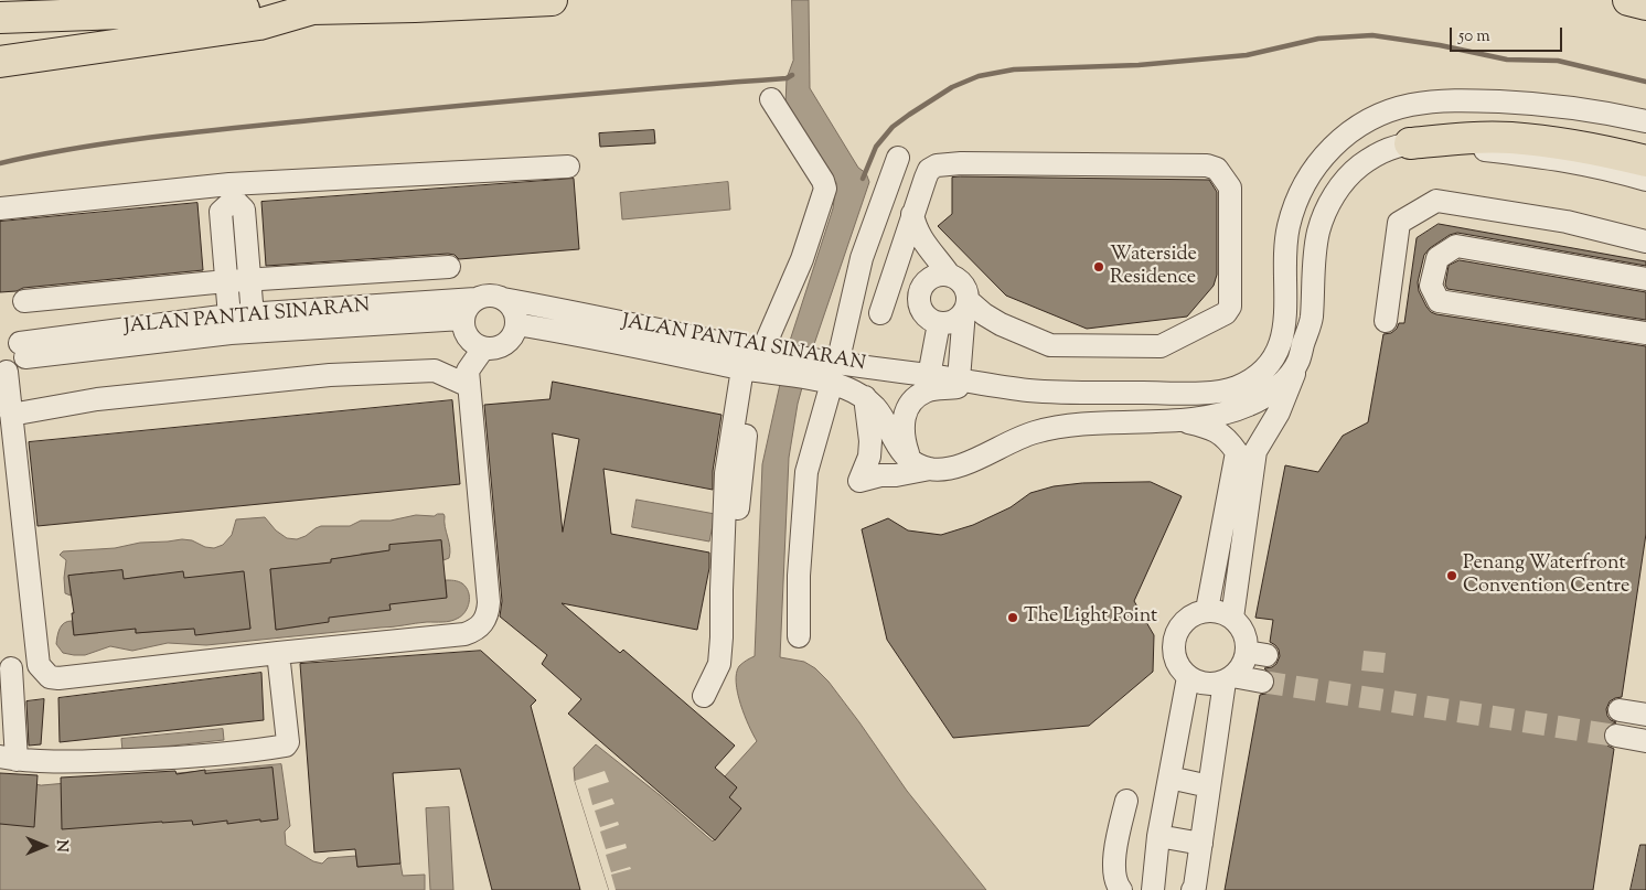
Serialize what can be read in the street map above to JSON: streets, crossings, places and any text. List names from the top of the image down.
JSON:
{
  "streets": {
    "street": ["JALAN PANTAI SINARAN"]
  },
  "places": ["Waterside Residence", "Penang Waterfront Convention Centre", "The Light Point"],
  "scale_bar": "50 m",
  "north": "right"
}
